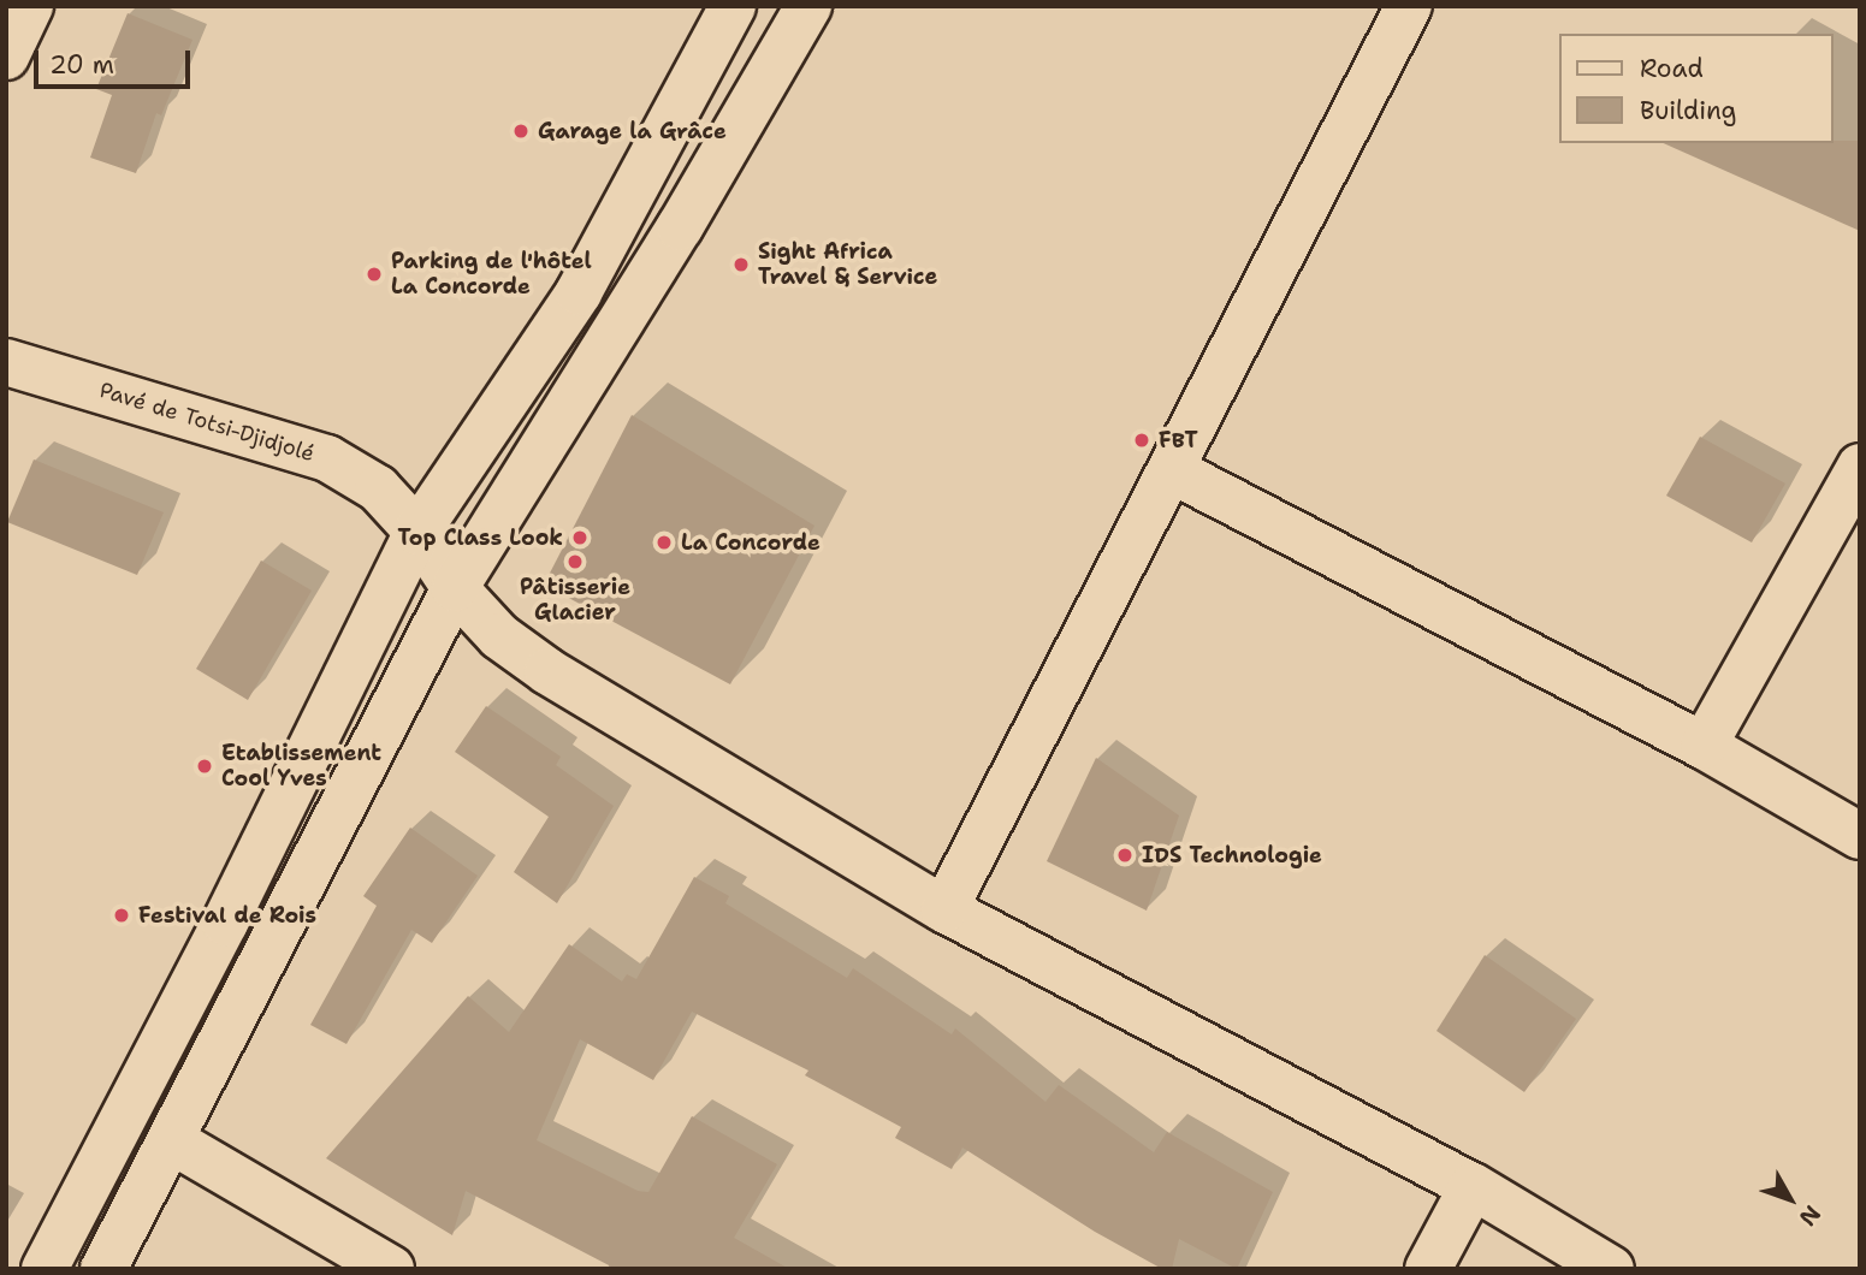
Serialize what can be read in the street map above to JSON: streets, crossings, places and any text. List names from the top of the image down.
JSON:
{
  "streets": {
    "street": ["Pavé de Totsi-Djidjolé"]
  },
  "places": [
    "Garage la Grâce",
    "Sight Africa Travel & Service",
    "Parking de l'hôtel La Concorde",
    "FBT",
    "Top Class Look",
    "La Concorde",
    "Pâtisserie Glacier",
    "Etablissement Cool Yves",
    "IDS Technologie",
    "Festival de Rois"
  ],
  "legend": ["Road", "Building"],
  "scale_bar": "20 m",
  "north": "bottom right"
}
